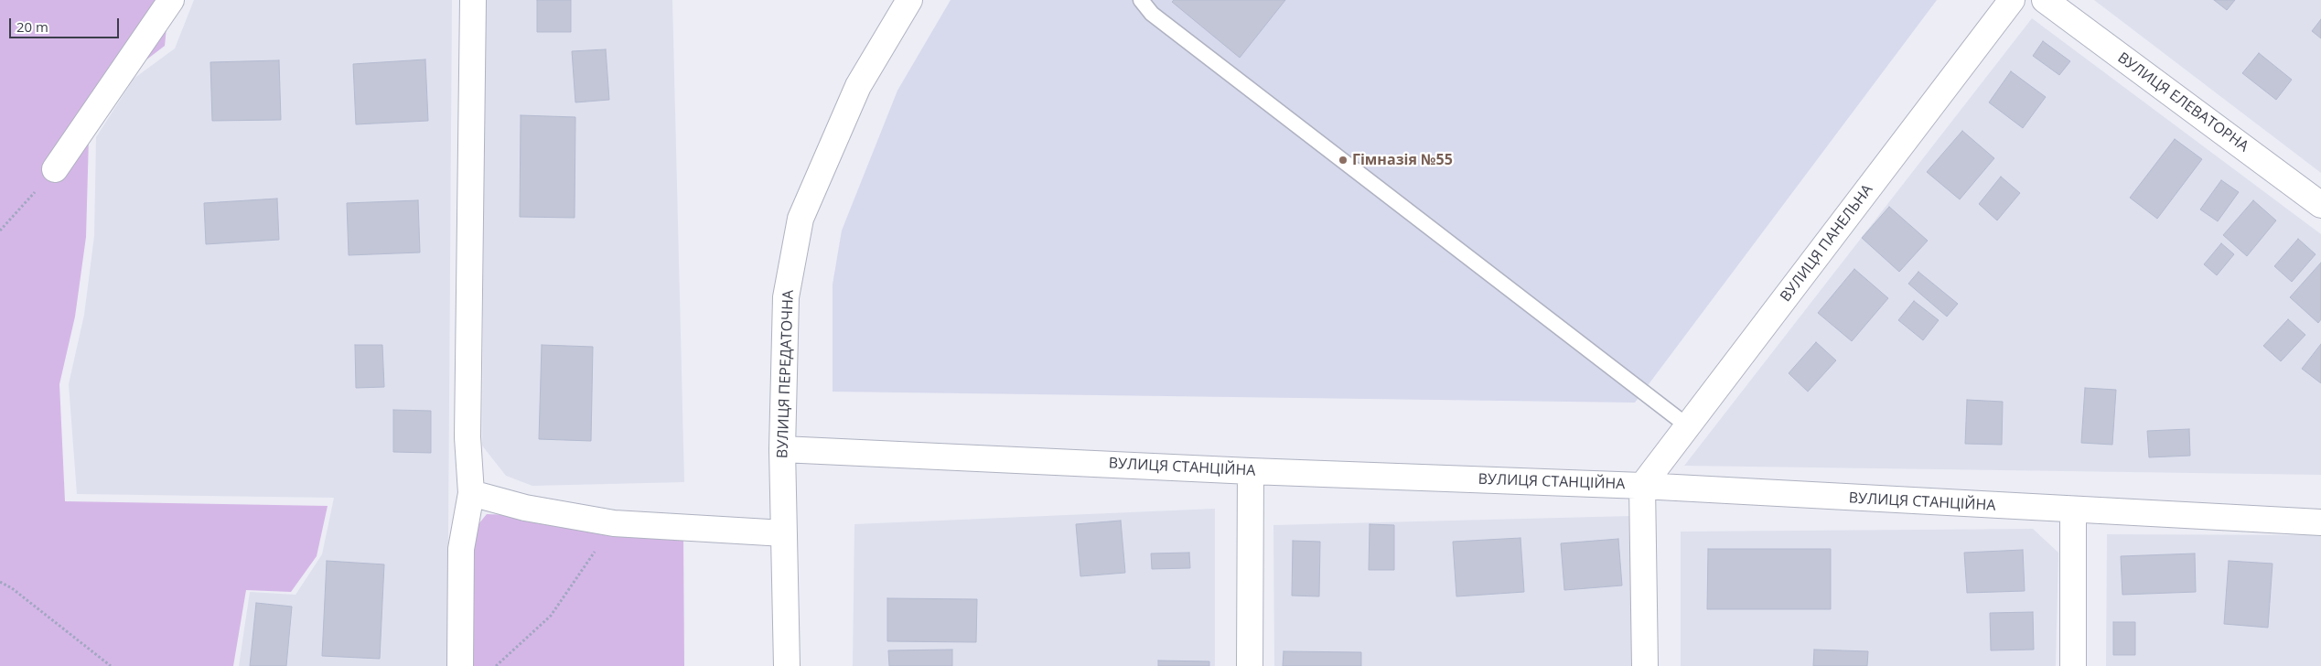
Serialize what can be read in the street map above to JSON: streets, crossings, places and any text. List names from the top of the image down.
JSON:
{
  "streets": {
    "street": [
      "ВУЛИЦЯ ЕЛЕВАТОРНА",
      "ВУЛИЦЯ ПАНЕЛЬНА",
      "ВУЛИЦЯ ПЕРЕДАТОЧНА",
      "ВУЛИЦЯ СТАНЦІЙНА"
    ]
  },
  "crossings": [
    ["ВУЛИЦЯ ПАНЕЛЬНА", "ВУЛИЦЯ СТАНЦІЙНА"],
    ["ВУЛИЦЯ ПЕРЕДАТОЧНА", "ВУЛИЦЯ СТАНЦІЙНА"]
  ],
  "places": ["Гімназія №55"],
  "scale_bar": "20 m"
}
